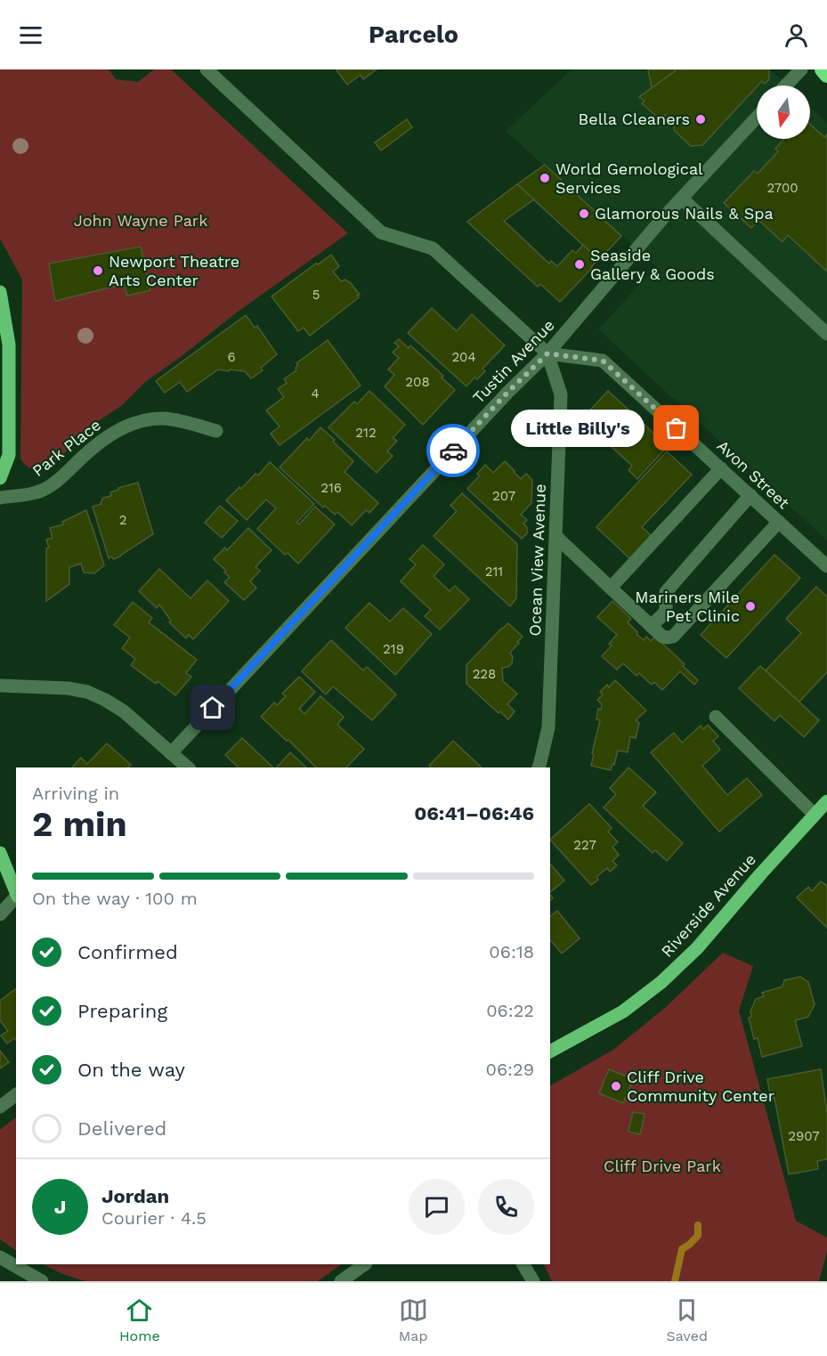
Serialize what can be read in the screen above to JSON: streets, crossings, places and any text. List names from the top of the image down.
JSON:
{
  "streets": {
    "main road": ["Riverside Avenue"],
    "street": [
      "Tustin Avenue",
      "Park Place",
      "Avon Street",
      "Ocean View Avenue"
    ]
  },
  "crossings": [
    ["Tustin Avenue", "Avon Street"],
    ["Tustin Avenue", "Ocean View Avenue"],
    ["Avon Street", "Ocean View Avenue"]
  ],
  "parks": ["John Wayne Park", "Cliff Drive Park"],
  "places": [
    "Bella Cleaners",
    "World Gemological Services",
    "Glamorous Nails & Spa",
    "Seaside Gallery & Goods",
    "Newport Theatre Arts Center",
    "Little Billy's",
    "Mariners Mile Pet Clinic",
    "Cliff Drive Community Center"
  ],
  "house_numbers": [
    "2700",
    "5",
    "6",
    "204",
    "208",
    "4",
    "212",
    "216",
    "207",
    "2",
    "211",
    "219",
    "228",
    "227",
    "2907"
  ],
  "north": "bottom",
  "page": {
    "header": "Parcelo",
    "bubble": "Little Billy's",
    "heading": ["2 min", "Arriving in", "06:41–06:46"],
    "panel": ["Jordan", "Courier · 4.5"],
    "bar": "On the way · 100 m",
    "list": [
      ["Confirmed", "06:18"],
      ["Preparing", "06:22"],
      ["On the way", "06:29"],
      "Delivered"
    ],
    "round": "J",
    "tabs": ["Home", "Map", "Saved"]
  }
}
